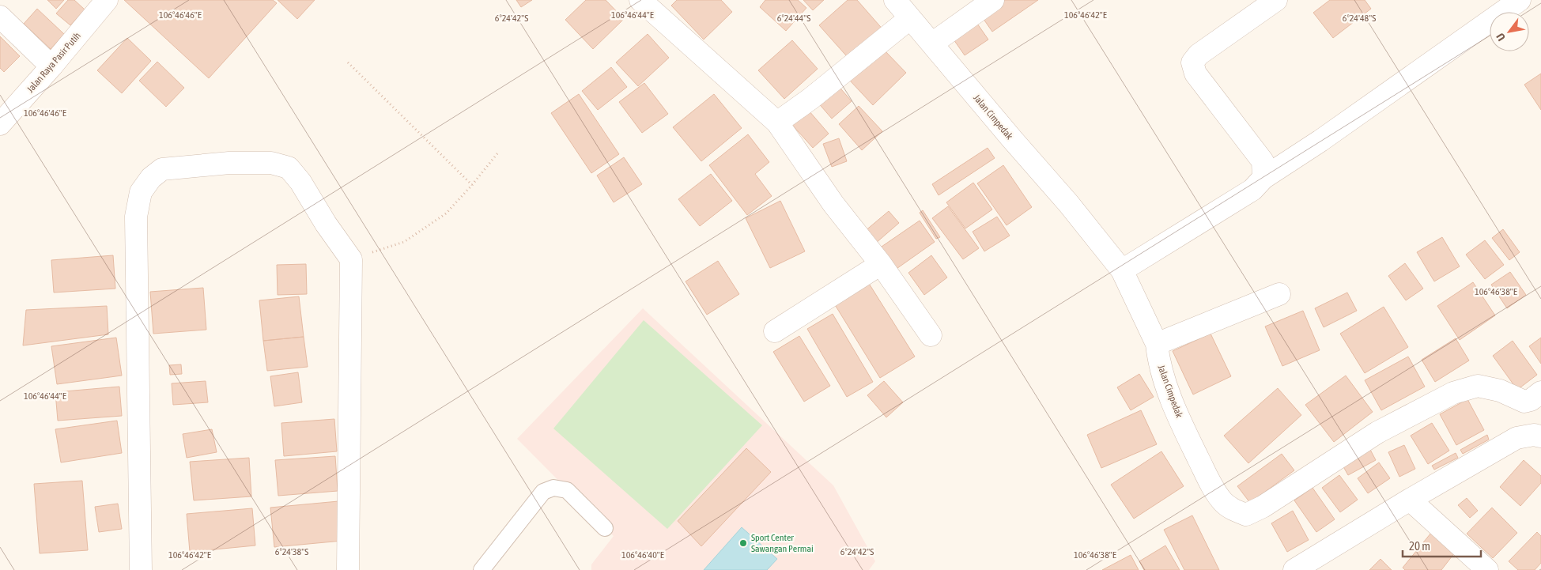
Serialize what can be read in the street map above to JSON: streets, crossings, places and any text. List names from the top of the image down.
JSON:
{
  "streets": {
    "street": ["Jalan Raya Pasir Putih", "Jalan Cimpedak"]
  },
  "places": ["Sport Center Sawangan Permai"],
  "scale_bar": "20 m",
  "north": "bottom left",
  "coordinates": [
    "106°46'46\"E",
    "106°46'44\"E",
    "106°46'42\"E",
    "6°24'48\"S",
    "6°24'42\"S",
    "6°24'44\"S",
    "106°46'38\"E",
    "6°24'38\"S",
    "106°46'40\"E"
  ]
}
